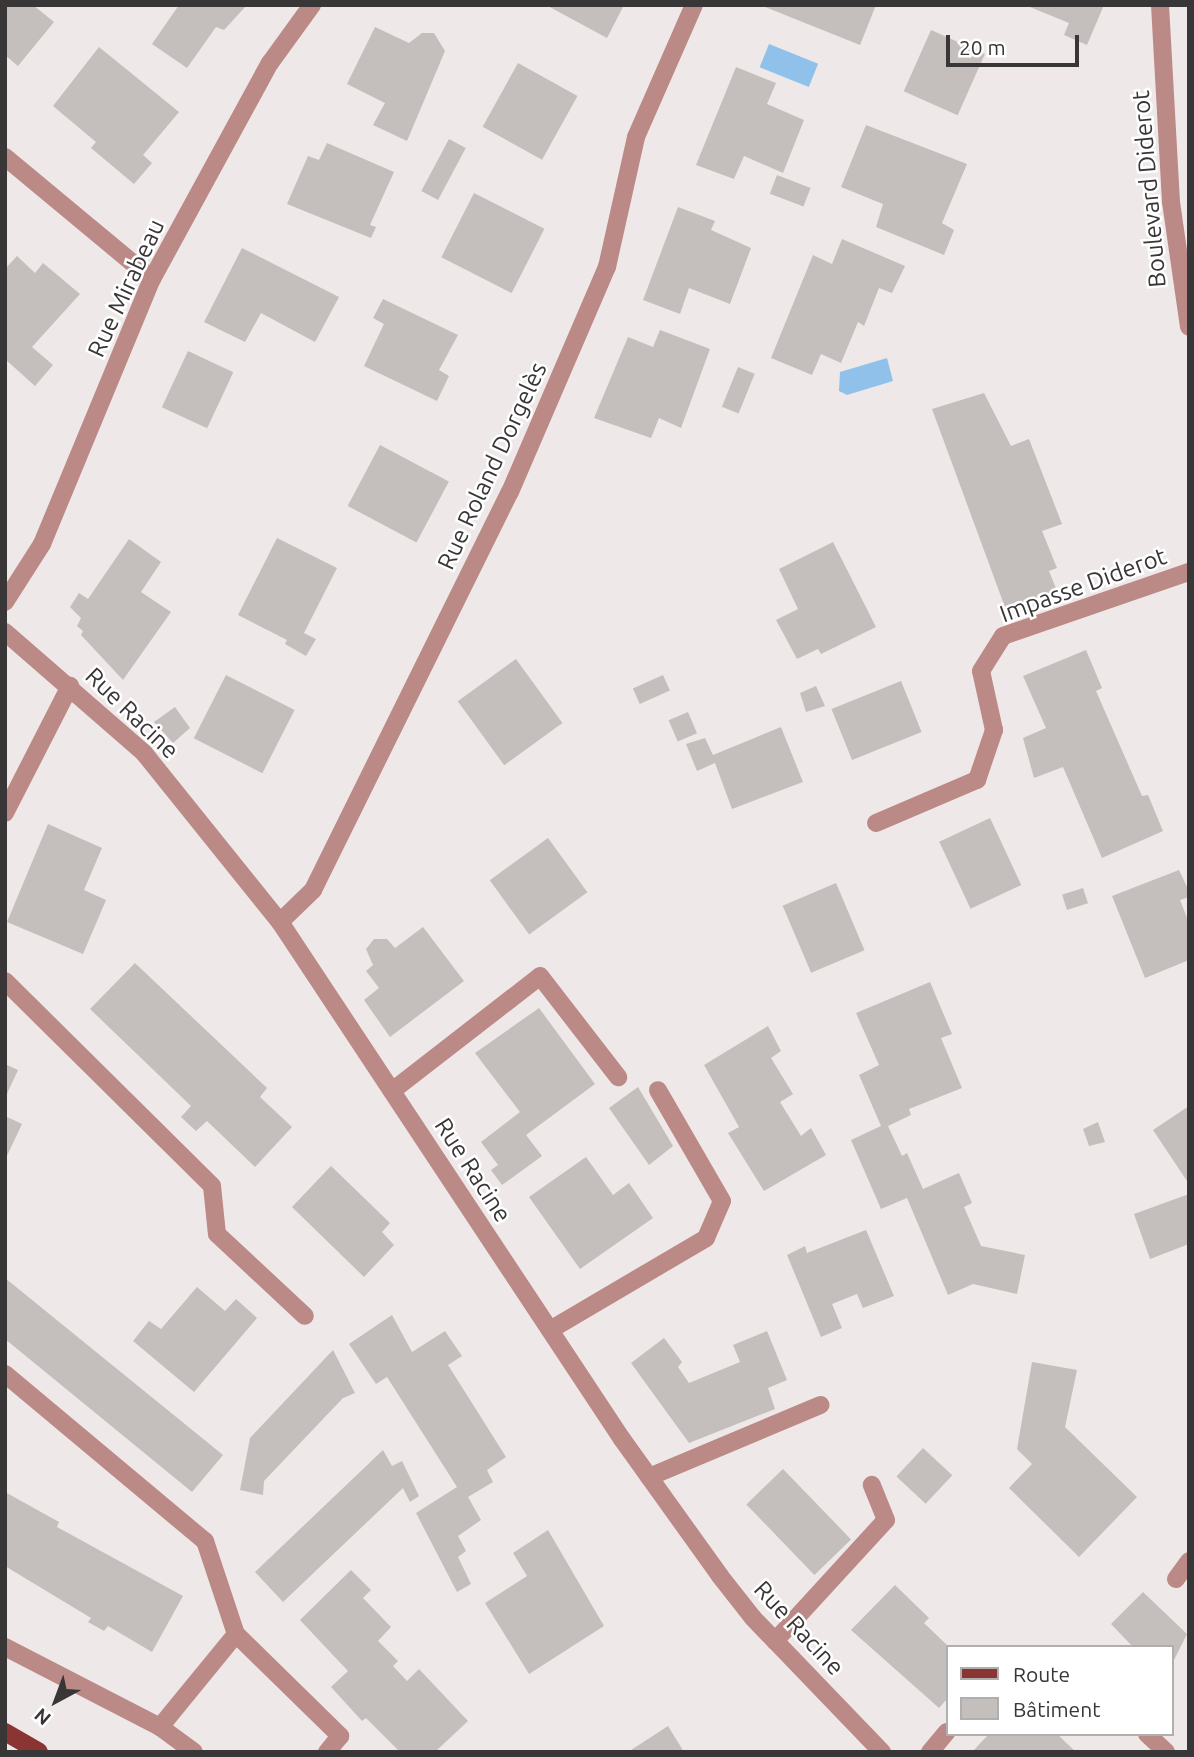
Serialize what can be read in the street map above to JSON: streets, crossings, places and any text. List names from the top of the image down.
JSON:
{
  "streets": {
    "street": [
      "Boulevard Diderot",
      "Rue Mirabeau",
      "Rue Roland Dorgelès",
      "Impasse Diderot",
      "Rue Racine"
    ]
  },
  "crossings": [
    ["Rue Roland Dorgelès", "Rue Racine"]
  ],
  "legend": ["Route", "Bâtiment"],
  "scale_bar": "20 m",
  "north": "bottom left"
}
